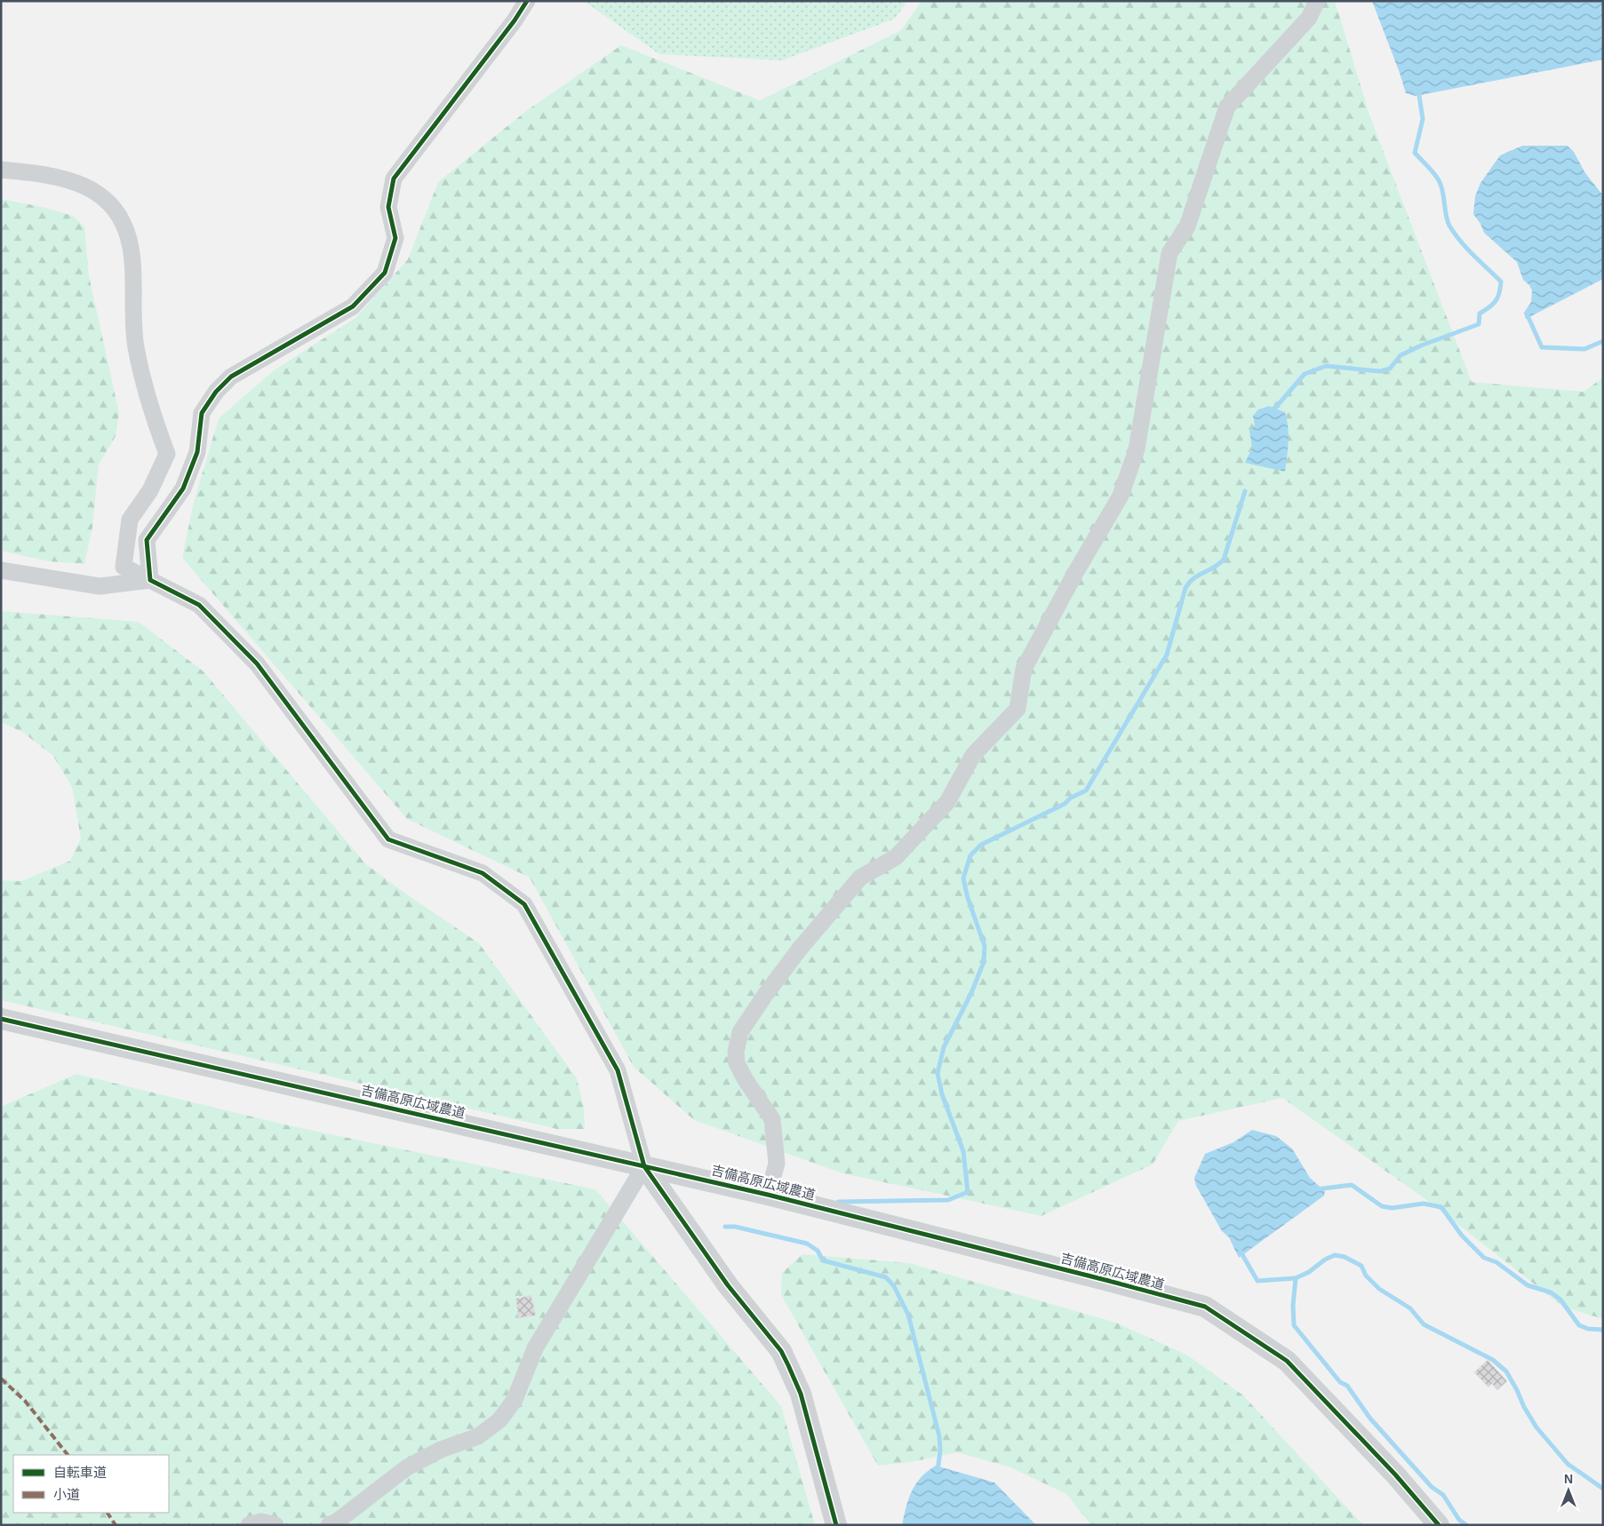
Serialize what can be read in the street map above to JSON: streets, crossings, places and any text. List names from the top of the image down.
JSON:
{
  "streets": {
    "street": ["吉備高原広域農道"]
  },
  "legend": ["自転車道", "小道"],
  "north": "top"
}
